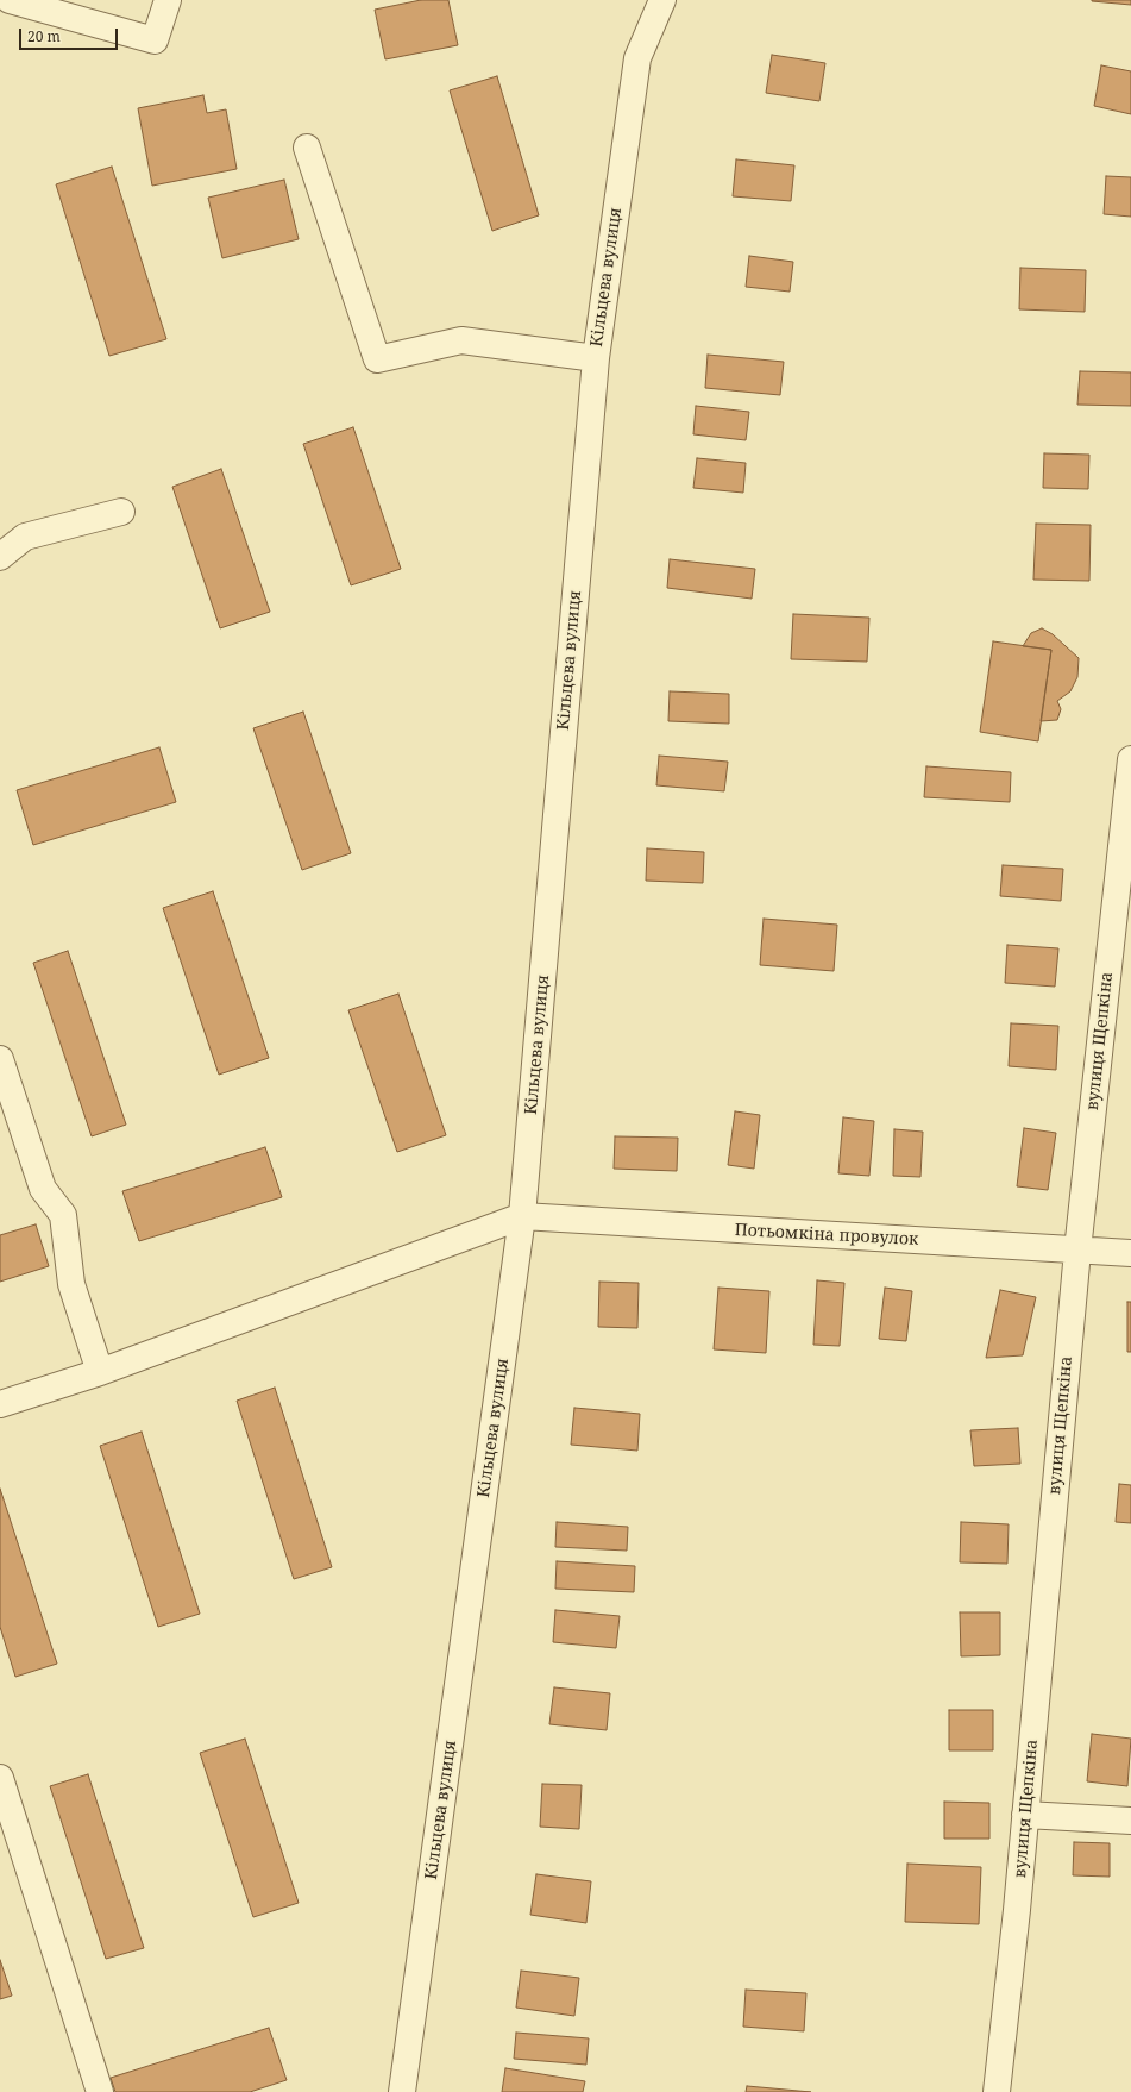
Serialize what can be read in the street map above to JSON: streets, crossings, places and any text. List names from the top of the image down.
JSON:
{
  "streets": {
    "street": ["Кільцева вулиця", "вулиця Щепкіна", "Потьомкіна провулок"]
  },
  "crossings": [
    ["Кільцева вулиця", "Потьомкіна провулок"],
    ["вулиця Щепкіна", "Потьомкіна провулок"]
  ],
  "scale_bar": "20 m"
}
